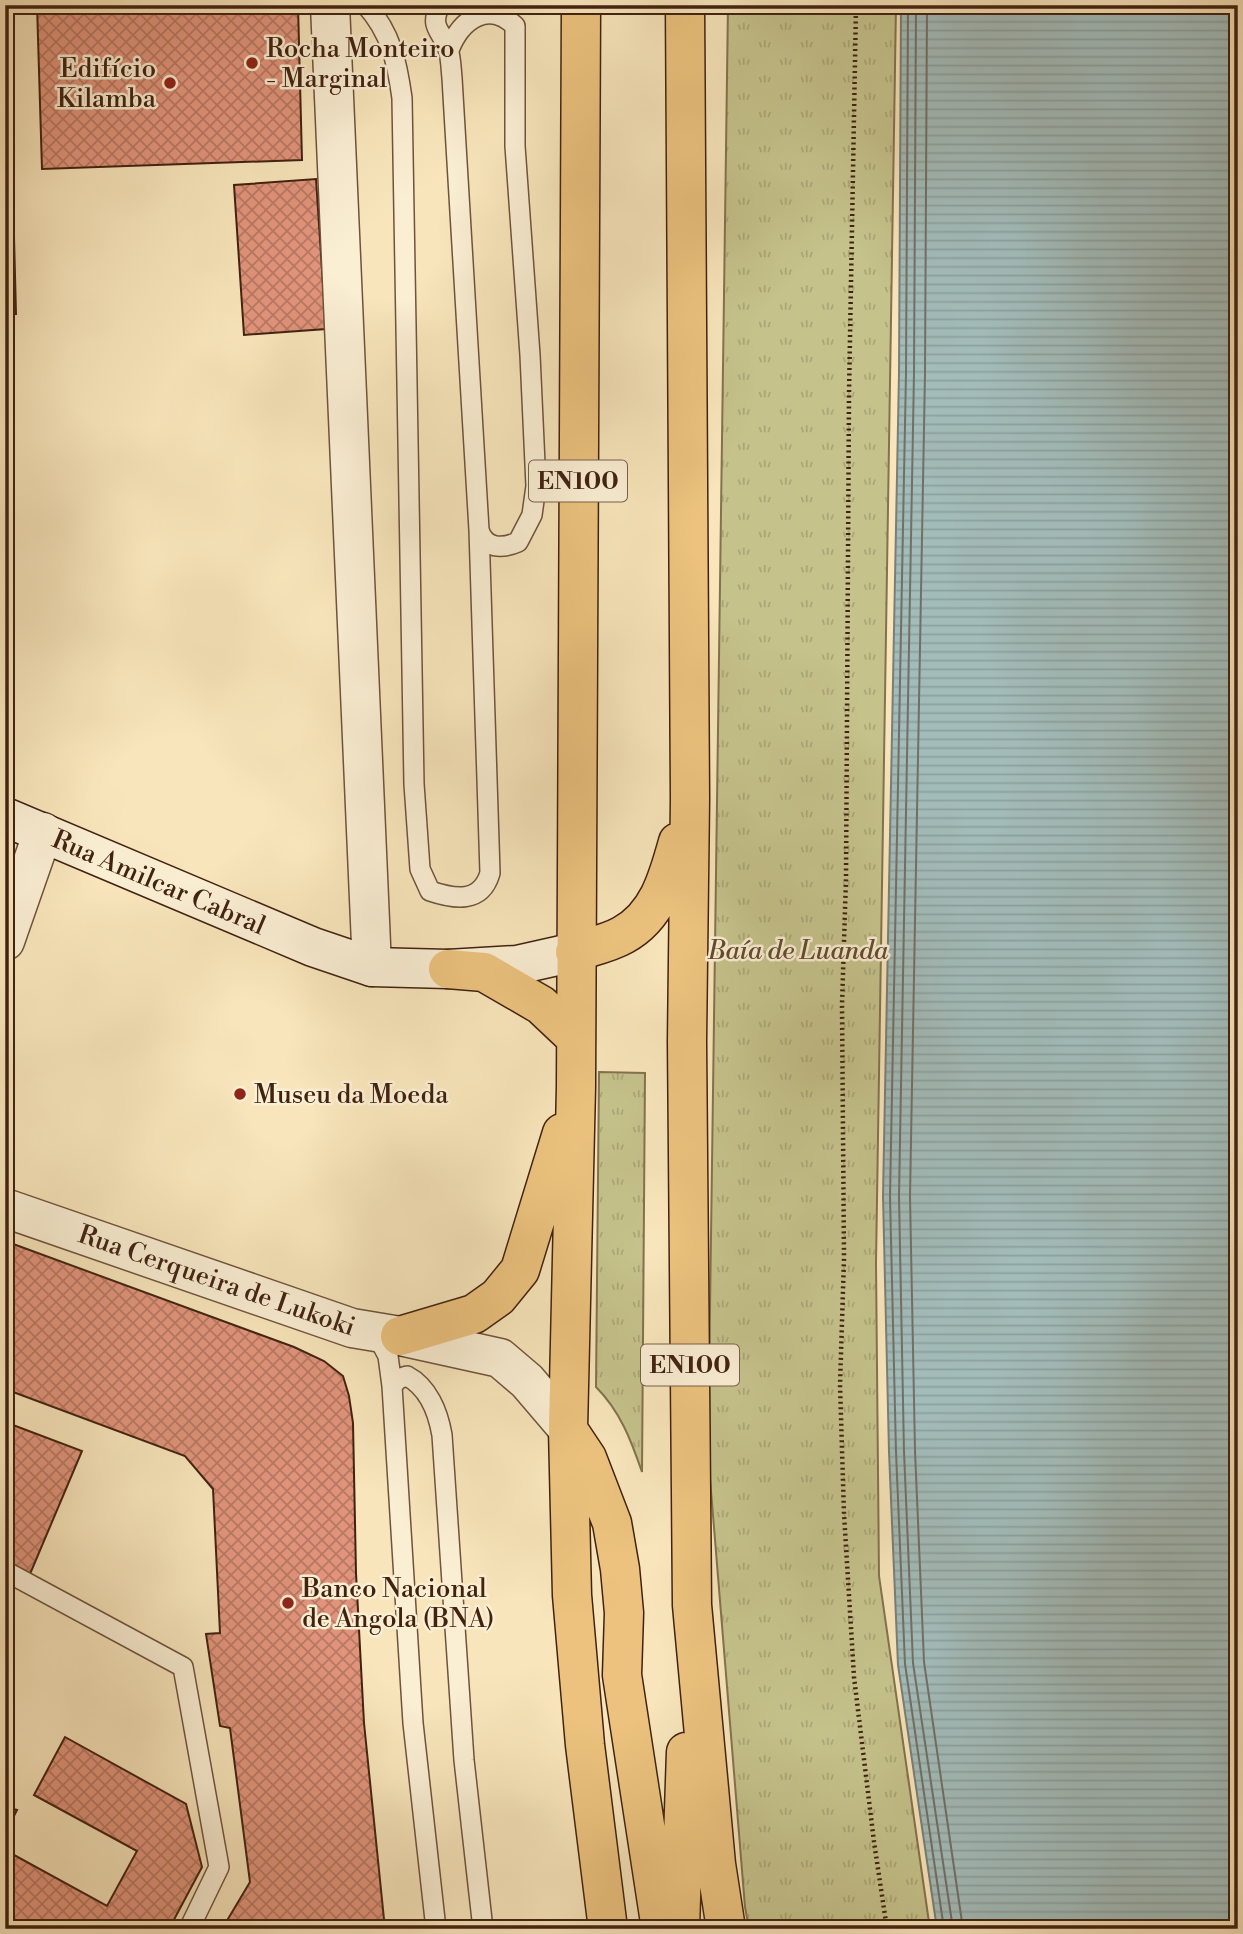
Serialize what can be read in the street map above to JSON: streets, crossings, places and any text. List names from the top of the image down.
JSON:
{
  "streets": {
    "main road": ["EN100"],
    "street": ["Rua Amilcar Cabral", "Rua Cerqueira de Lukoki"]
  },
  "crossings": [
    ["EN100", "Rua Amilcar Cabral"],
    ["EN100", "Rua Cerqueira de Lukoki"]
  ],
  "parks": ["Baía de Luanda"],
  "places": [
    "Rocha Monteiro - Marginal",
    "Edifício Kilamba",
    "Museu da Moeda",
    "Banco Nacional de Angola (BNA)"
  ]
}
